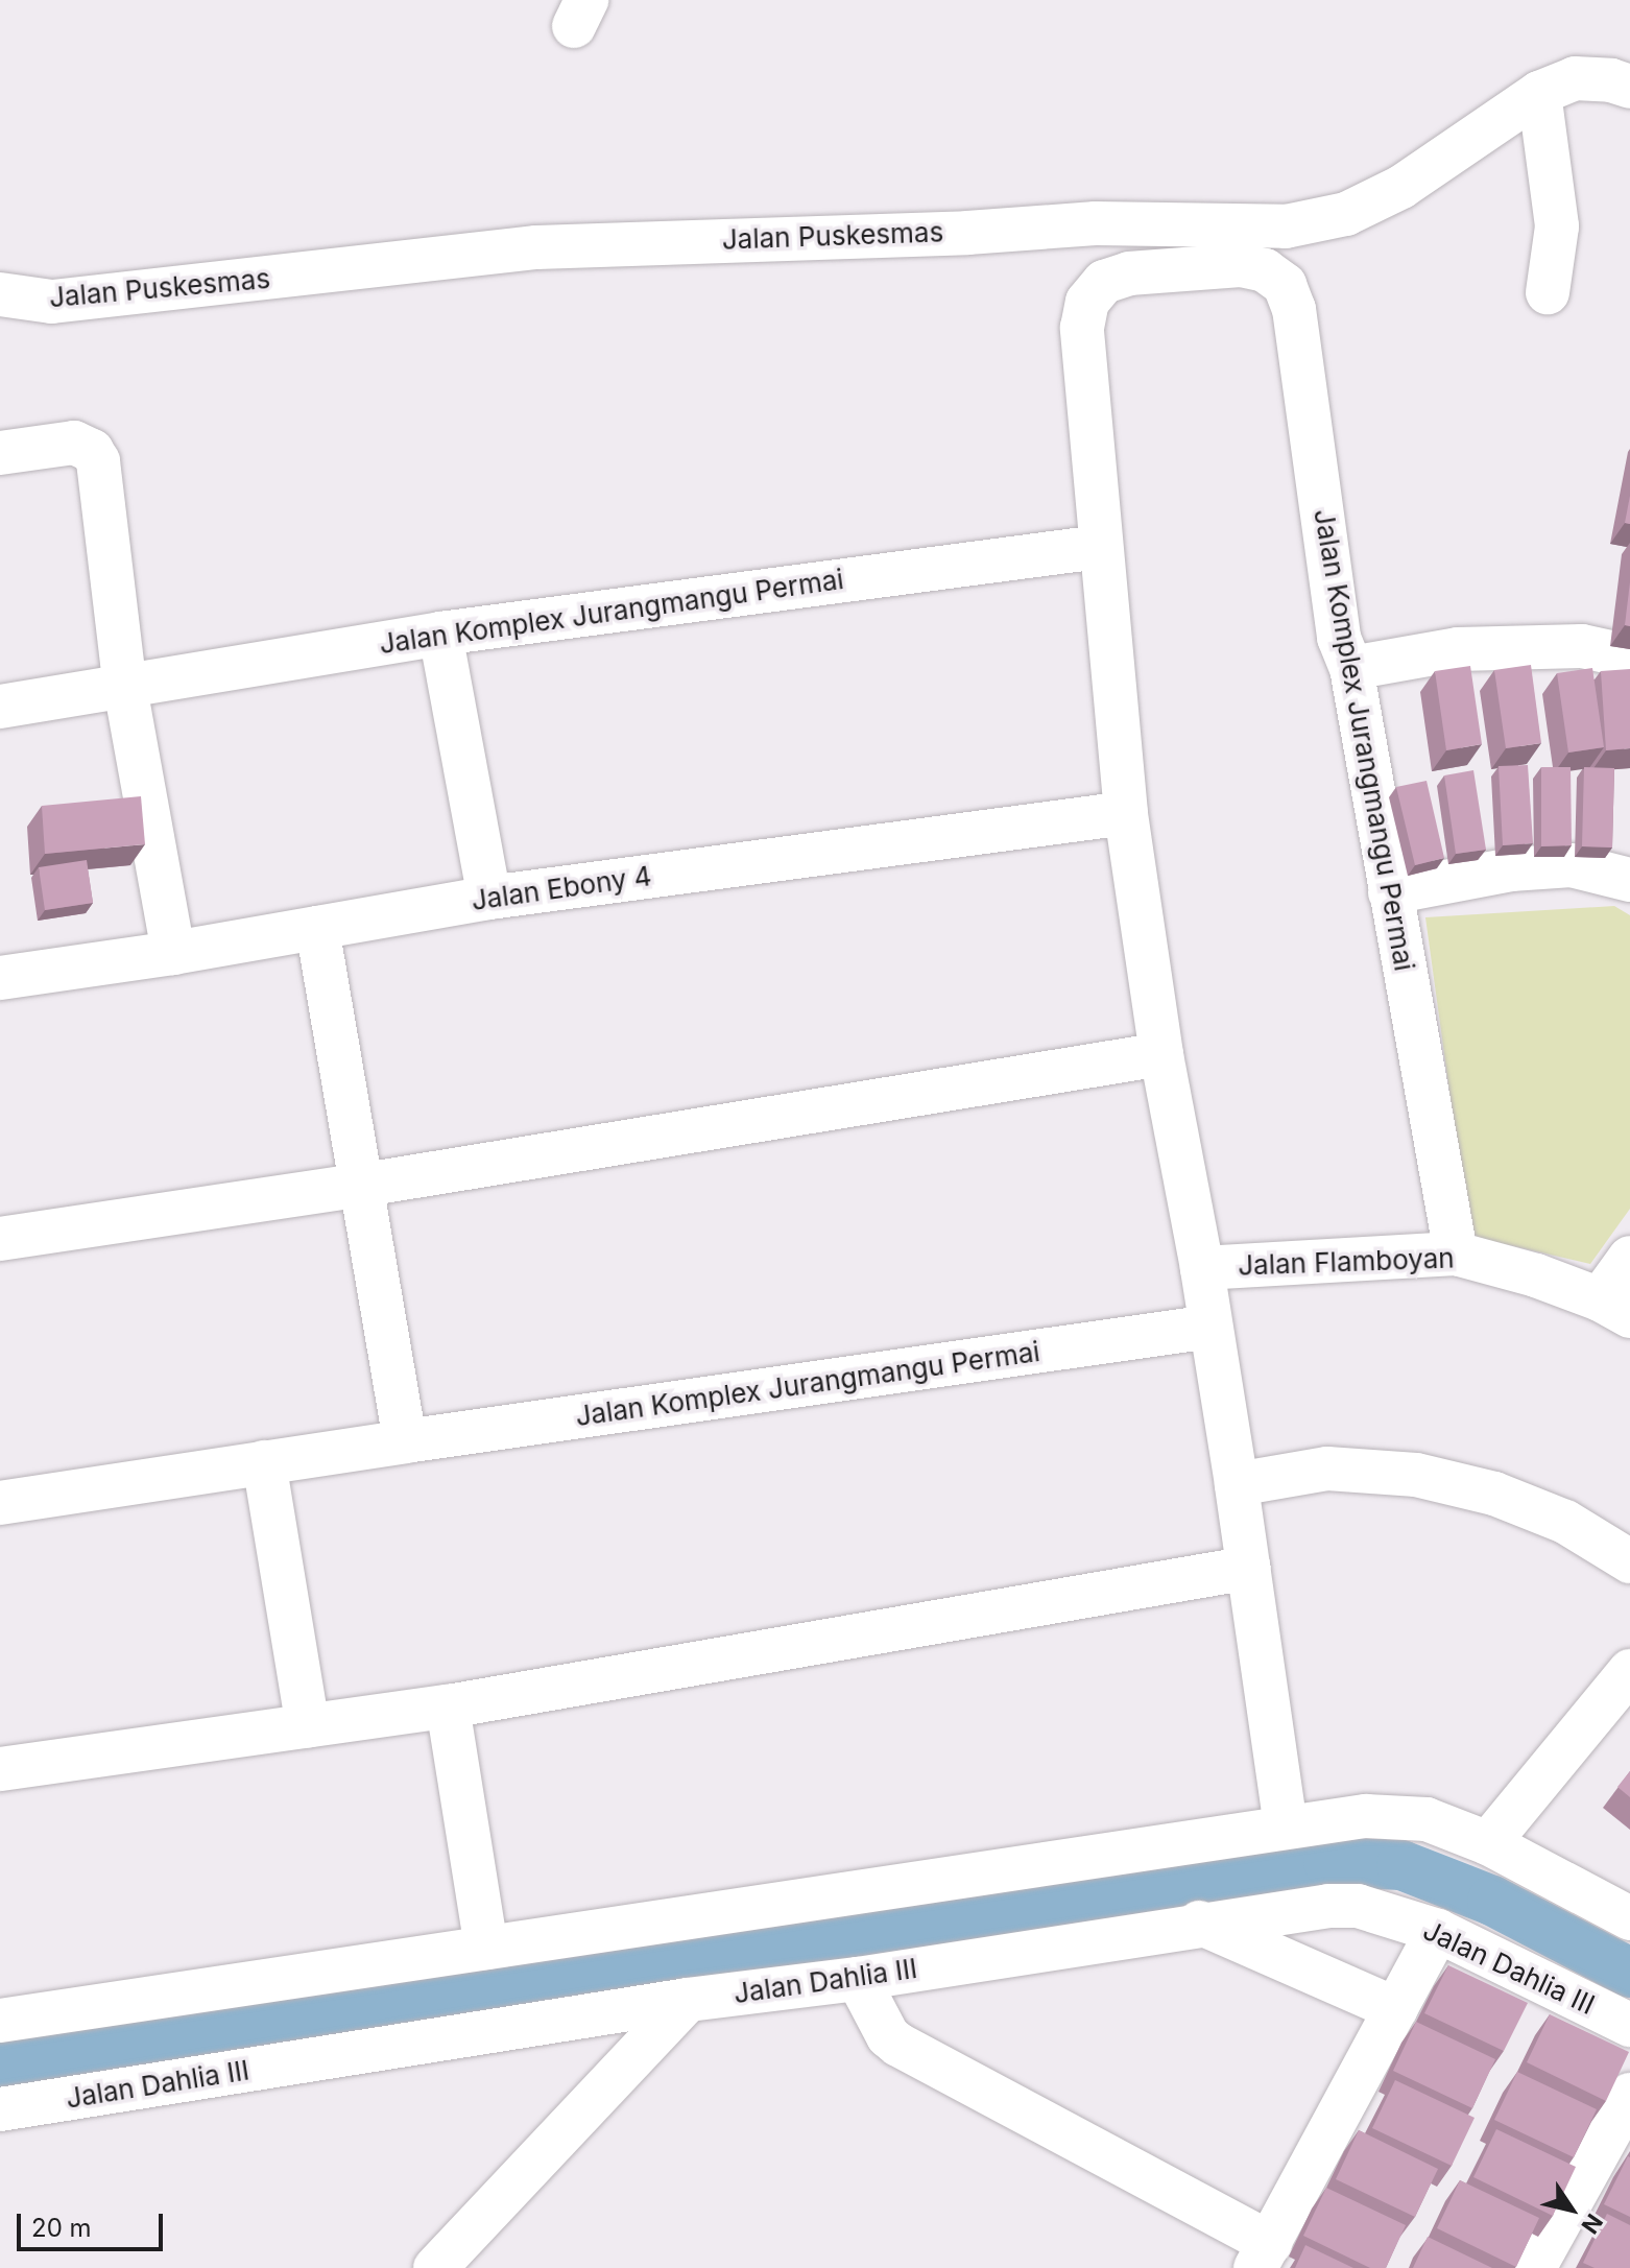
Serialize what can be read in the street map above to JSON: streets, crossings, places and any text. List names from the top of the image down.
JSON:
{
  "streets": {
    "street": [
      "Jalan Puskesmas",
      "Jalan Komplex Jurangmangu Permai",
      "Jalan Ebony 4",
      "Jalan Flamboyan",
      "Jalan Dahlia III"
    ]
  },
  "crossings": [
    ["Jalan Komplex Jurangmangu Permai", "Jalan Ebony 4"],
    ["Jalan Komplex Jurangmangu Permai", "Jalan Flamboyan"]
  ],
  "scale_bar": "20 m",
  "north": "bottom right"
}
